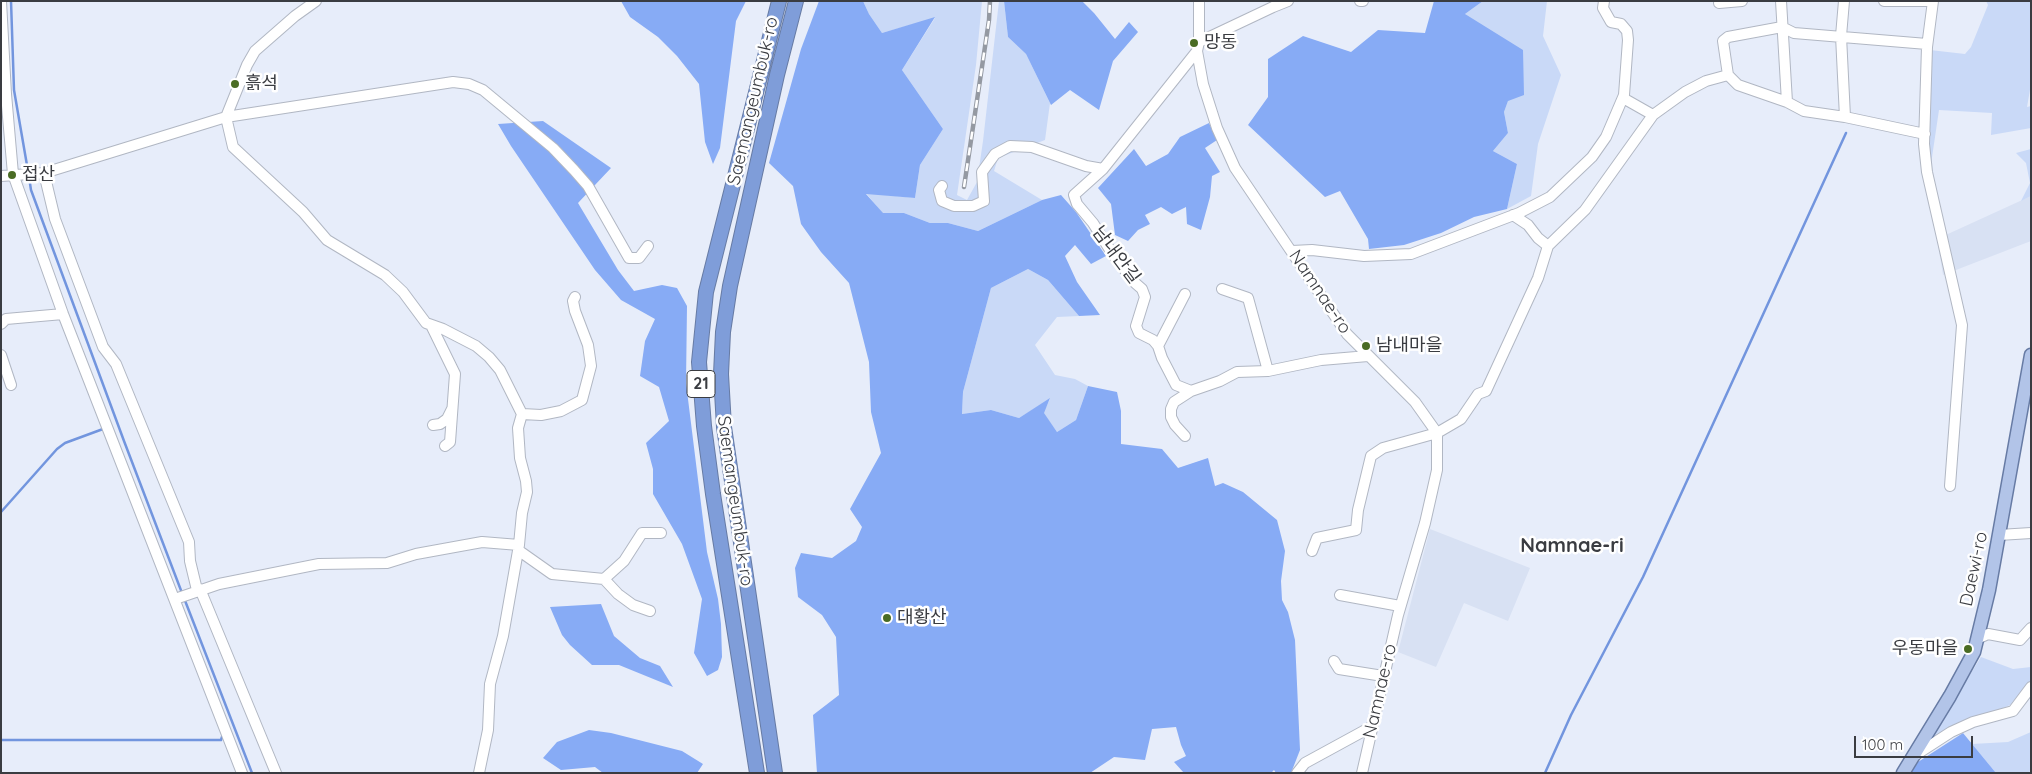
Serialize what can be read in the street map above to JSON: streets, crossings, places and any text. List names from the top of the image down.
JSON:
{
  "streets": {
    "highway": ["Saemangeumbuk-ro", "21"],
    "main road": ["Daewi-ro"],
    "street": ["남내안길", "Namnae-ro"]
  },
  "crossings": [
    ["남내안길", "Namnae-ro"]
  ],
  "districts": ["Namnae-ri"],
  "places": [
    "망동",
    "흙석",
    "접산",
    "남내마을",
    "대황산",
    "우동마을"
  ],
  "scale_bar": "100 m"
}
